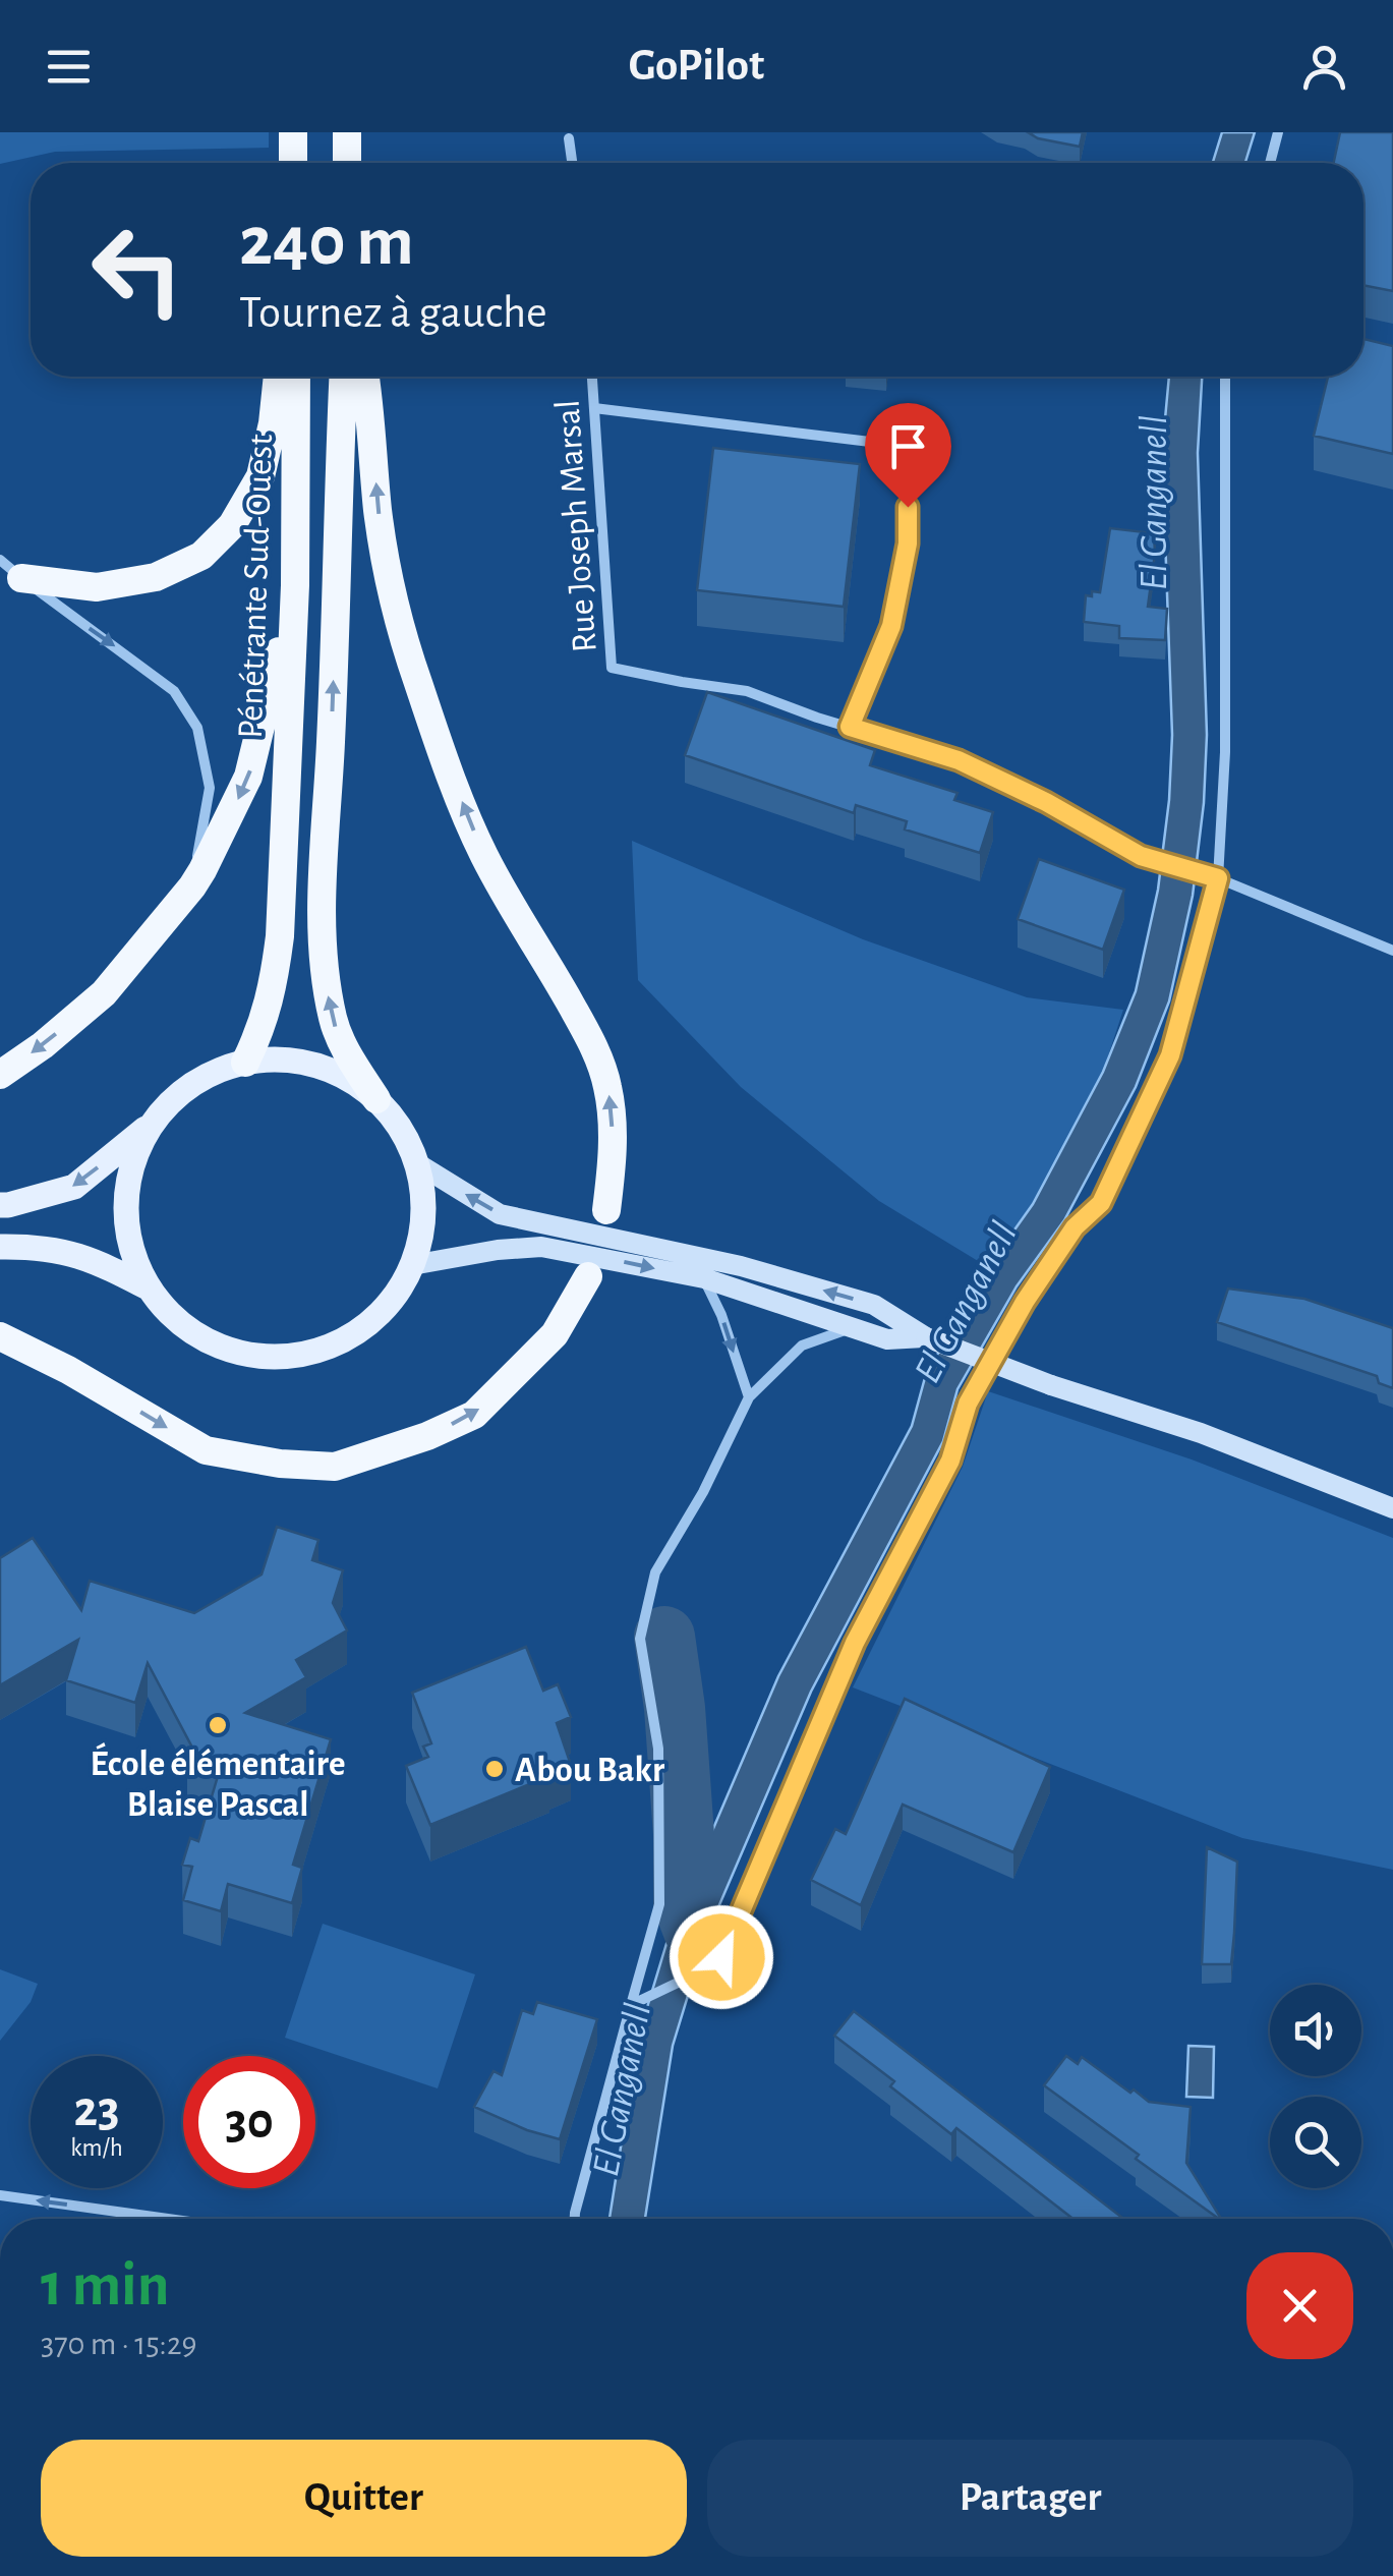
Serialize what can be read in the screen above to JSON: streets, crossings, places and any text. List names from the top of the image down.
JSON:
{
  "streets": {
    "highway": ["Pénétrante Sud-Ouest"],
    "street": ["Rue Joseph Marsal"]
  },
  "water": ["El Ganganell"],
  "places": ["École élémentaire Blaise Pascal", "Abou Bakr"],
  "page": {
    "header": "GoPilot",
    "turn": ["240 m", "Tournez à gauche"],
    "speed": "23 km/h",
    "limit": "30",
    "heading": ["1 min", "370 m · 15:29"],
    "buttons": ["Quitter", "Partager"]
  }
}
